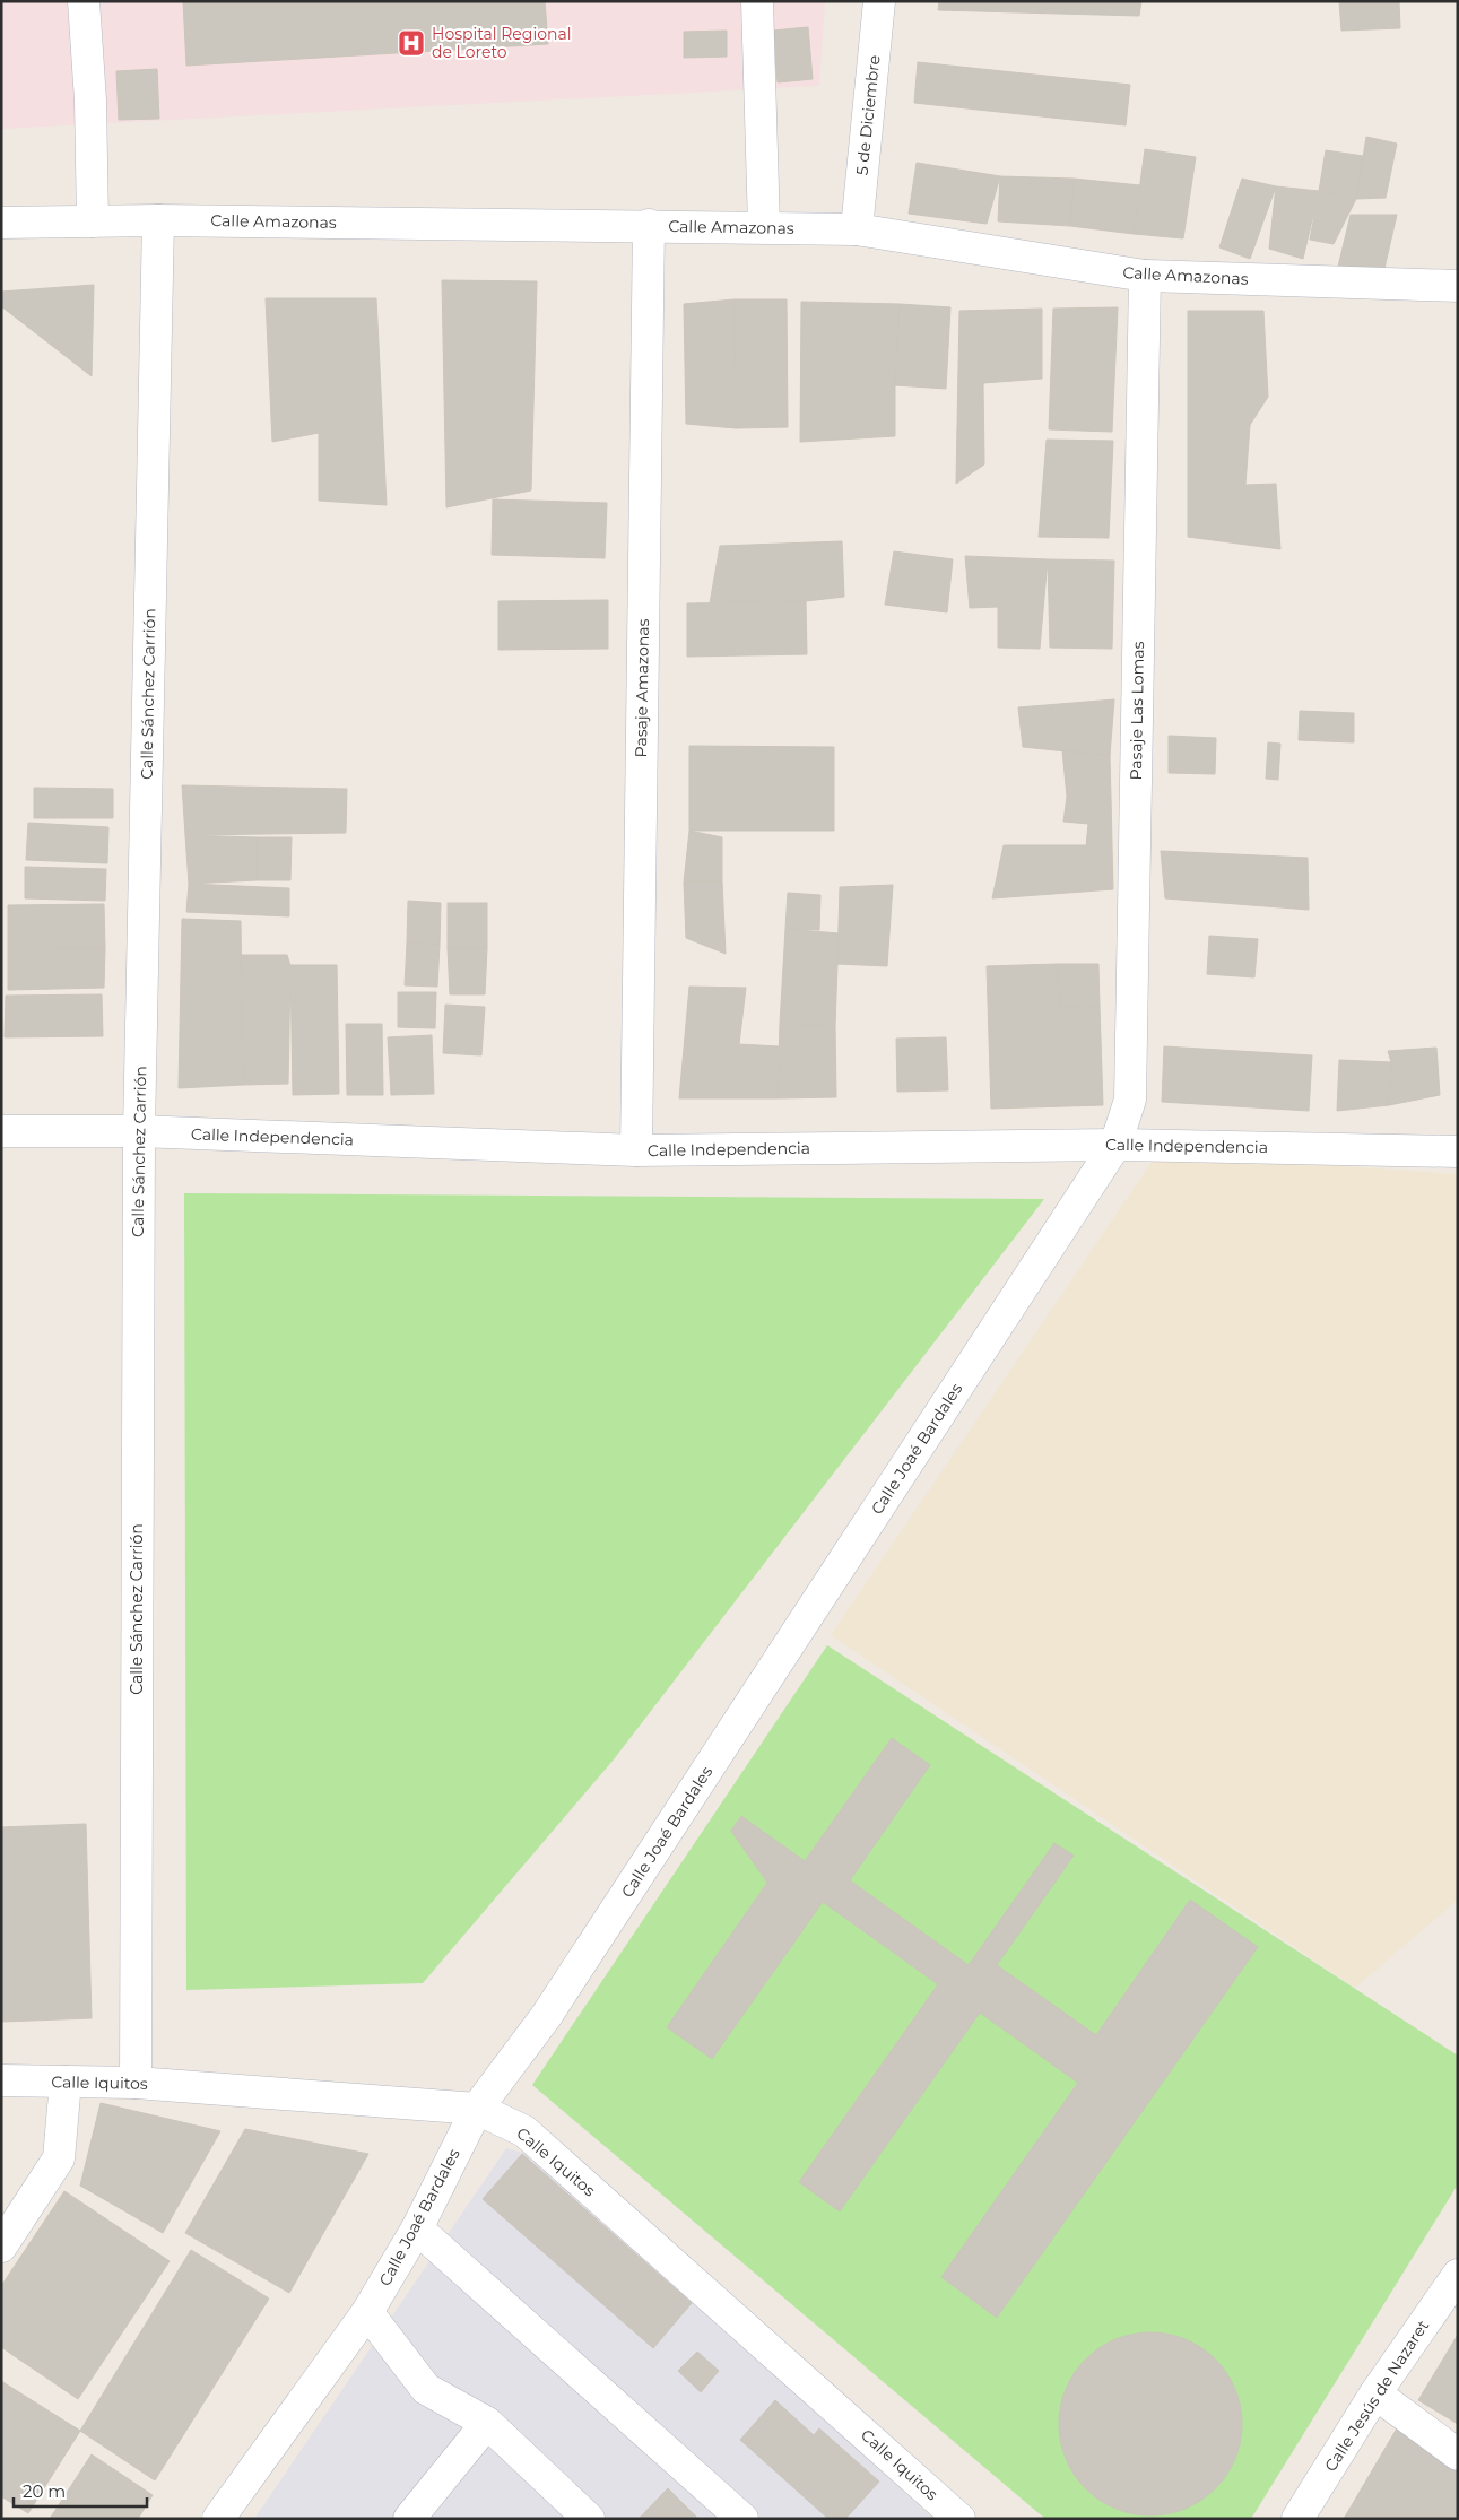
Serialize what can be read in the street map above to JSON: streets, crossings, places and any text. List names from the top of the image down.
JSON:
{
  "streets": {
    "street": [
      "5 de Diciembre",
      "Calle Amazonas",
      "Pasaje Amazonas",
      "Calle Sánchez Carrión",
      "Pasaje Las Lomas",
      "Calle Independencia",
      "Calle Joaé Bardales",
      "Calle Iquitos",
      "Calle Jesús de Nazaret"
    ]
  },
  "crossings": [
    ["5 de Diciembre", "Calle Amazonas"],
    ["Calle Amazonas", "Pasaje Amazonas"],
    ["Calle Amazonas", "Calle Sánchez Carrión"],
    ["Calle Amazonas", "Pasaje Las Lomas"],
    ["Pasaje Amazonas", "Calle Independencia"],
    ["Calle Sánchez Carrión", "Calle Independencia"],
    ["Calle Sánchez Carrión", "Calle Iquitos"],
    ["Pasaje Las Lomas", "Calle Independencia"],
    ["Pasaje Las Lomas", "Calle Joaé Bardales"],
    ["Calle Independencia", "Calle Joaé Bardales"],
    ["Calle Joaé Bardales", "Calle Iquitos"]
  ],
  "places": {
    "hospital": ["Hospital Regional de Loreto"]
  },
  "scale_bar": "20 m"
}
